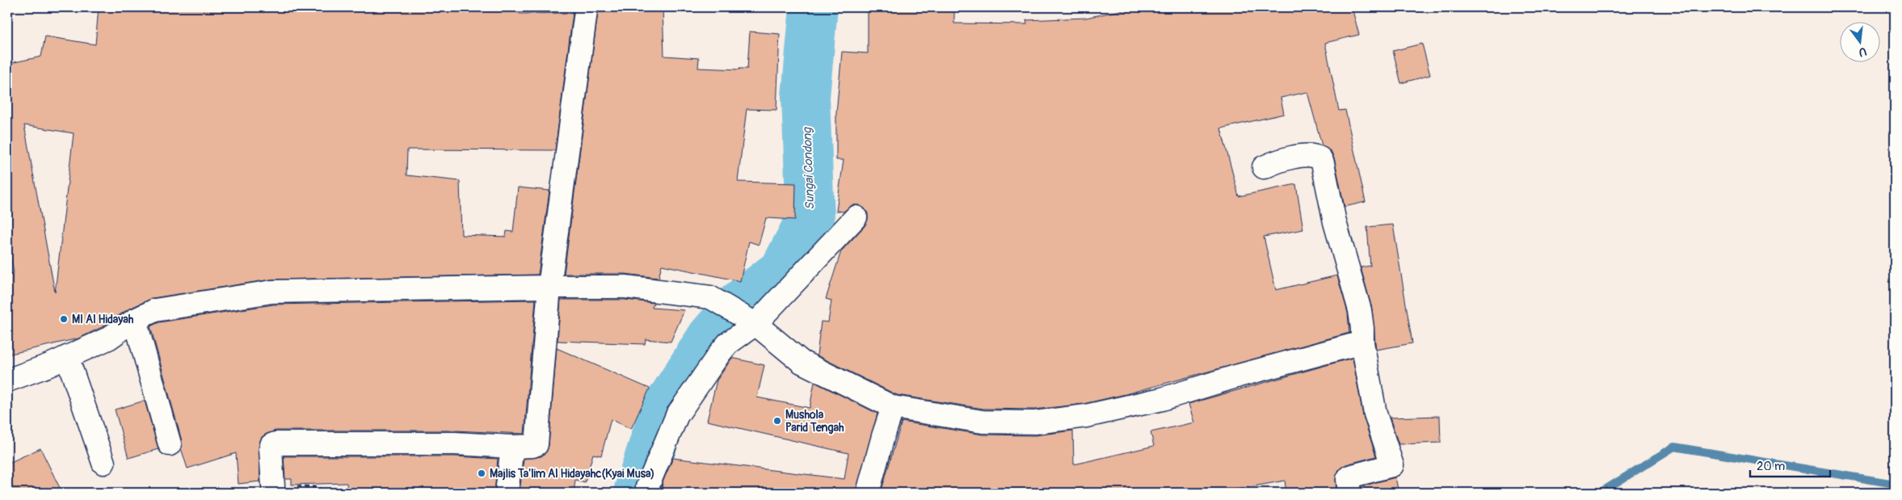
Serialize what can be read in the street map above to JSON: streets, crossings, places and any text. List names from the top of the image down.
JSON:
{
  "water": ["Sungai Condong"],
  "places": ["MI Al Hidayah", "Mushola Parid Tengah", "Majlis Ta'lim Al Hidayahc(Kyai Musa)"],
  "scale_bar": "20 m",
  "north": "bottom"
}
